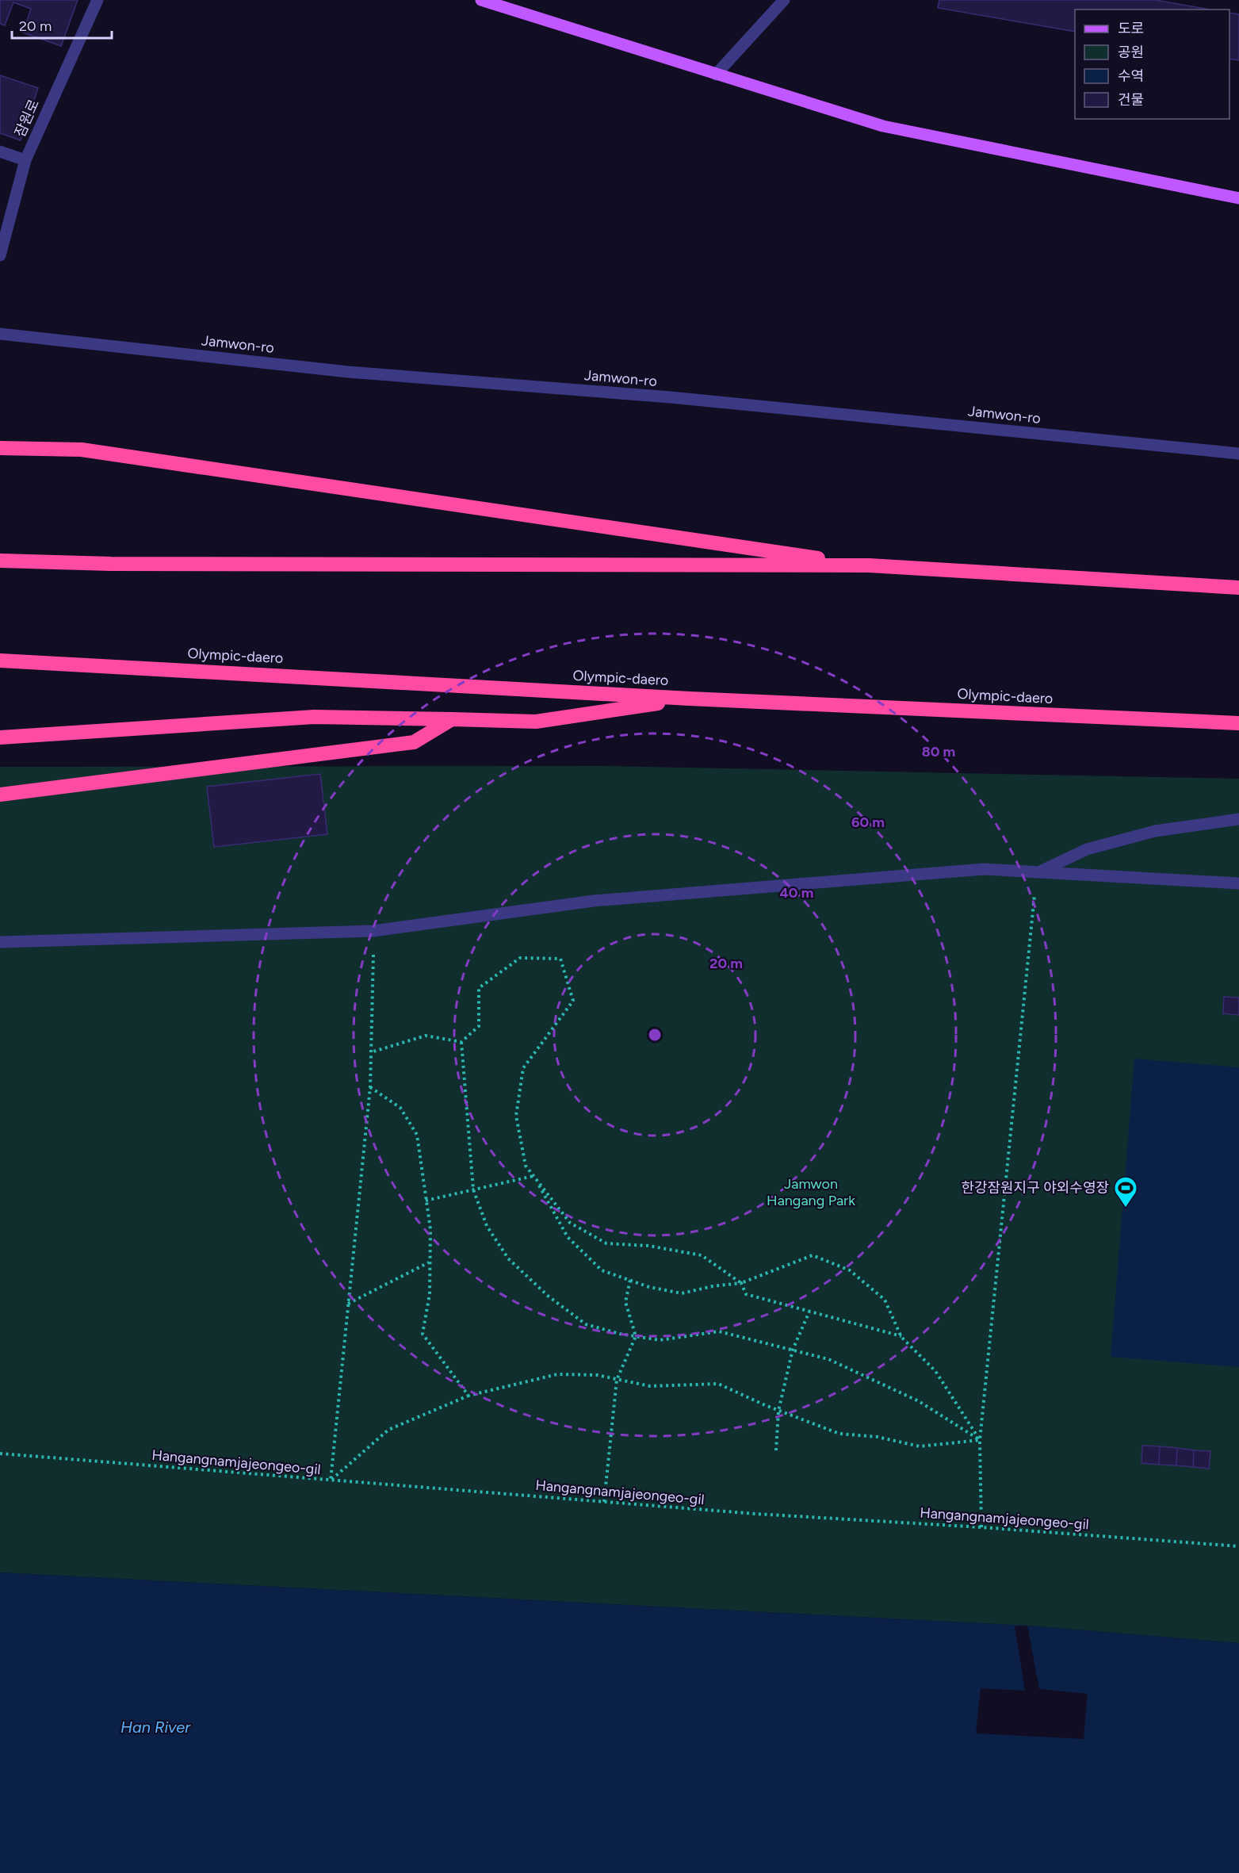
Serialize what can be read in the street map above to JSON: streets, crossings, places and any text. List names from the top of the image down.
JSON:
{
  "streets": {
    "highway": ["Olympic-daero"],
    "street": ["잠원로", "Jamwon-ro"],
    "path": ["Hangangnamjajeongeo-gil"]
  },
  "water": ["Han River"],
  "parks": ["Jamwon Hangang Park"],
  "places": {
    "sports": ["한강잠원지구 야외수영장"]
  },
  "legend": [
    "도로",
    "공원",
    "수역",
    "건물"
  ],
  "scale_bar": "20 m",
  "rings": [
    "80 m",
    "60 m",
    "40 m",
    "20 m"
  ]
}
